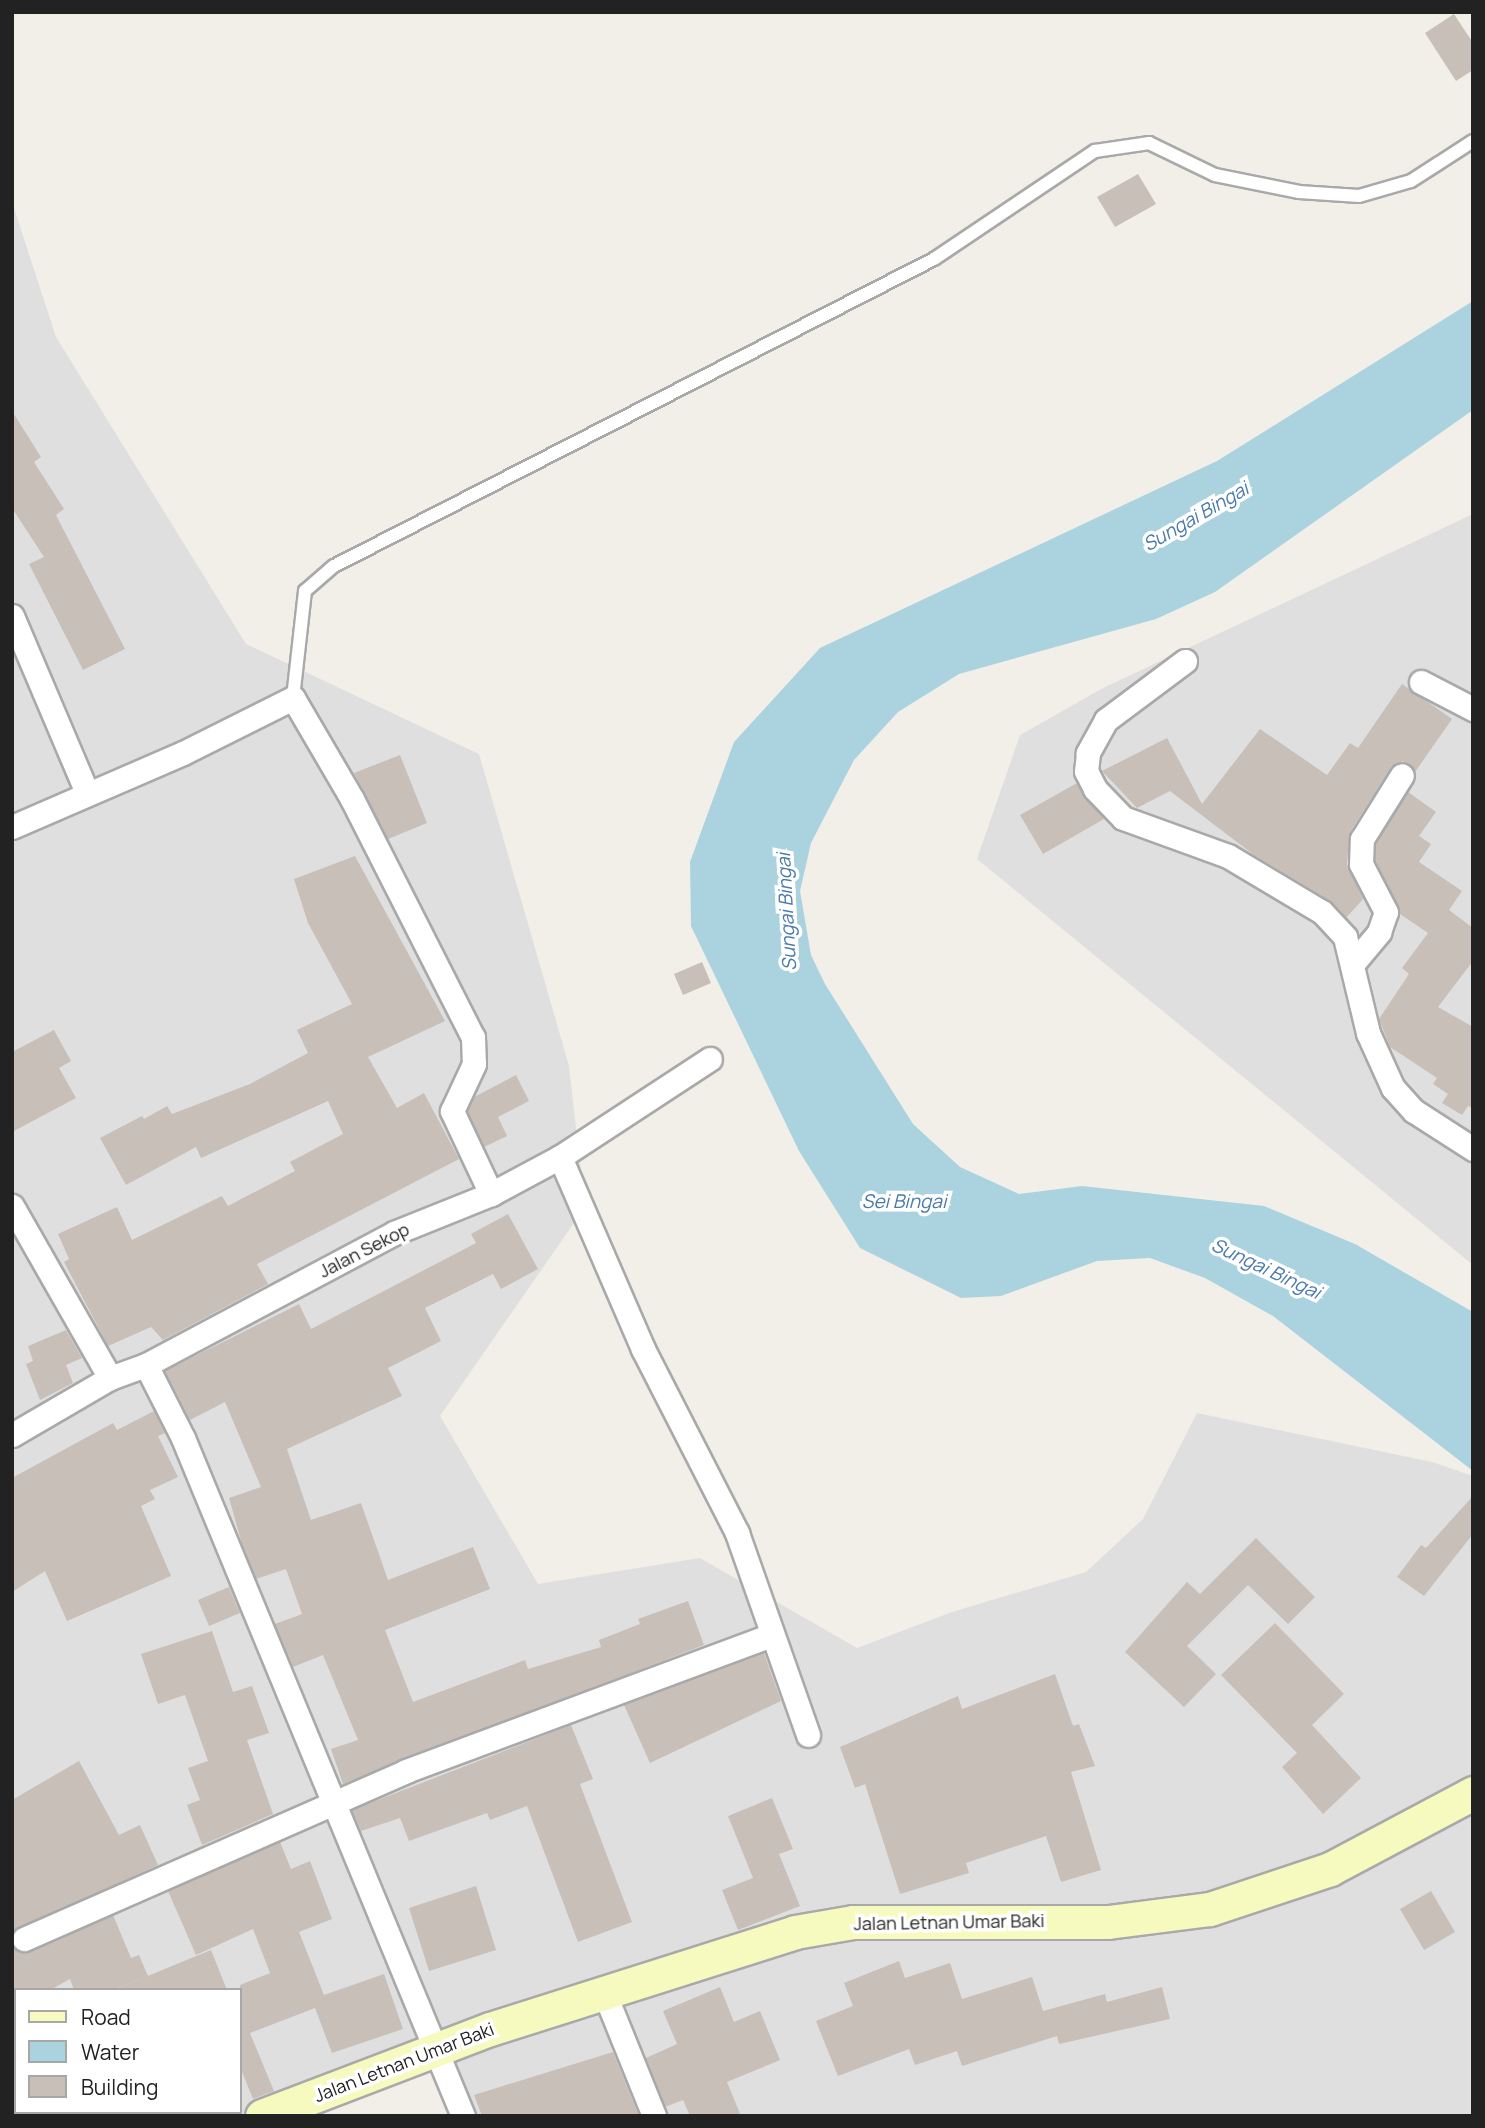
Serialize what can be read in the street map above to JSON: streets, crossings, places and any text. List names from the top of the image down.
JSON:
{
  "streets": {
    "street": ["Jalan Sekop", "Jalan Letnan Umar Baki"]
  },
  "water": ["Sungai Bingai", "Sei Bingai"],
  "legend": ["Road", "Water", "Building"]
}
